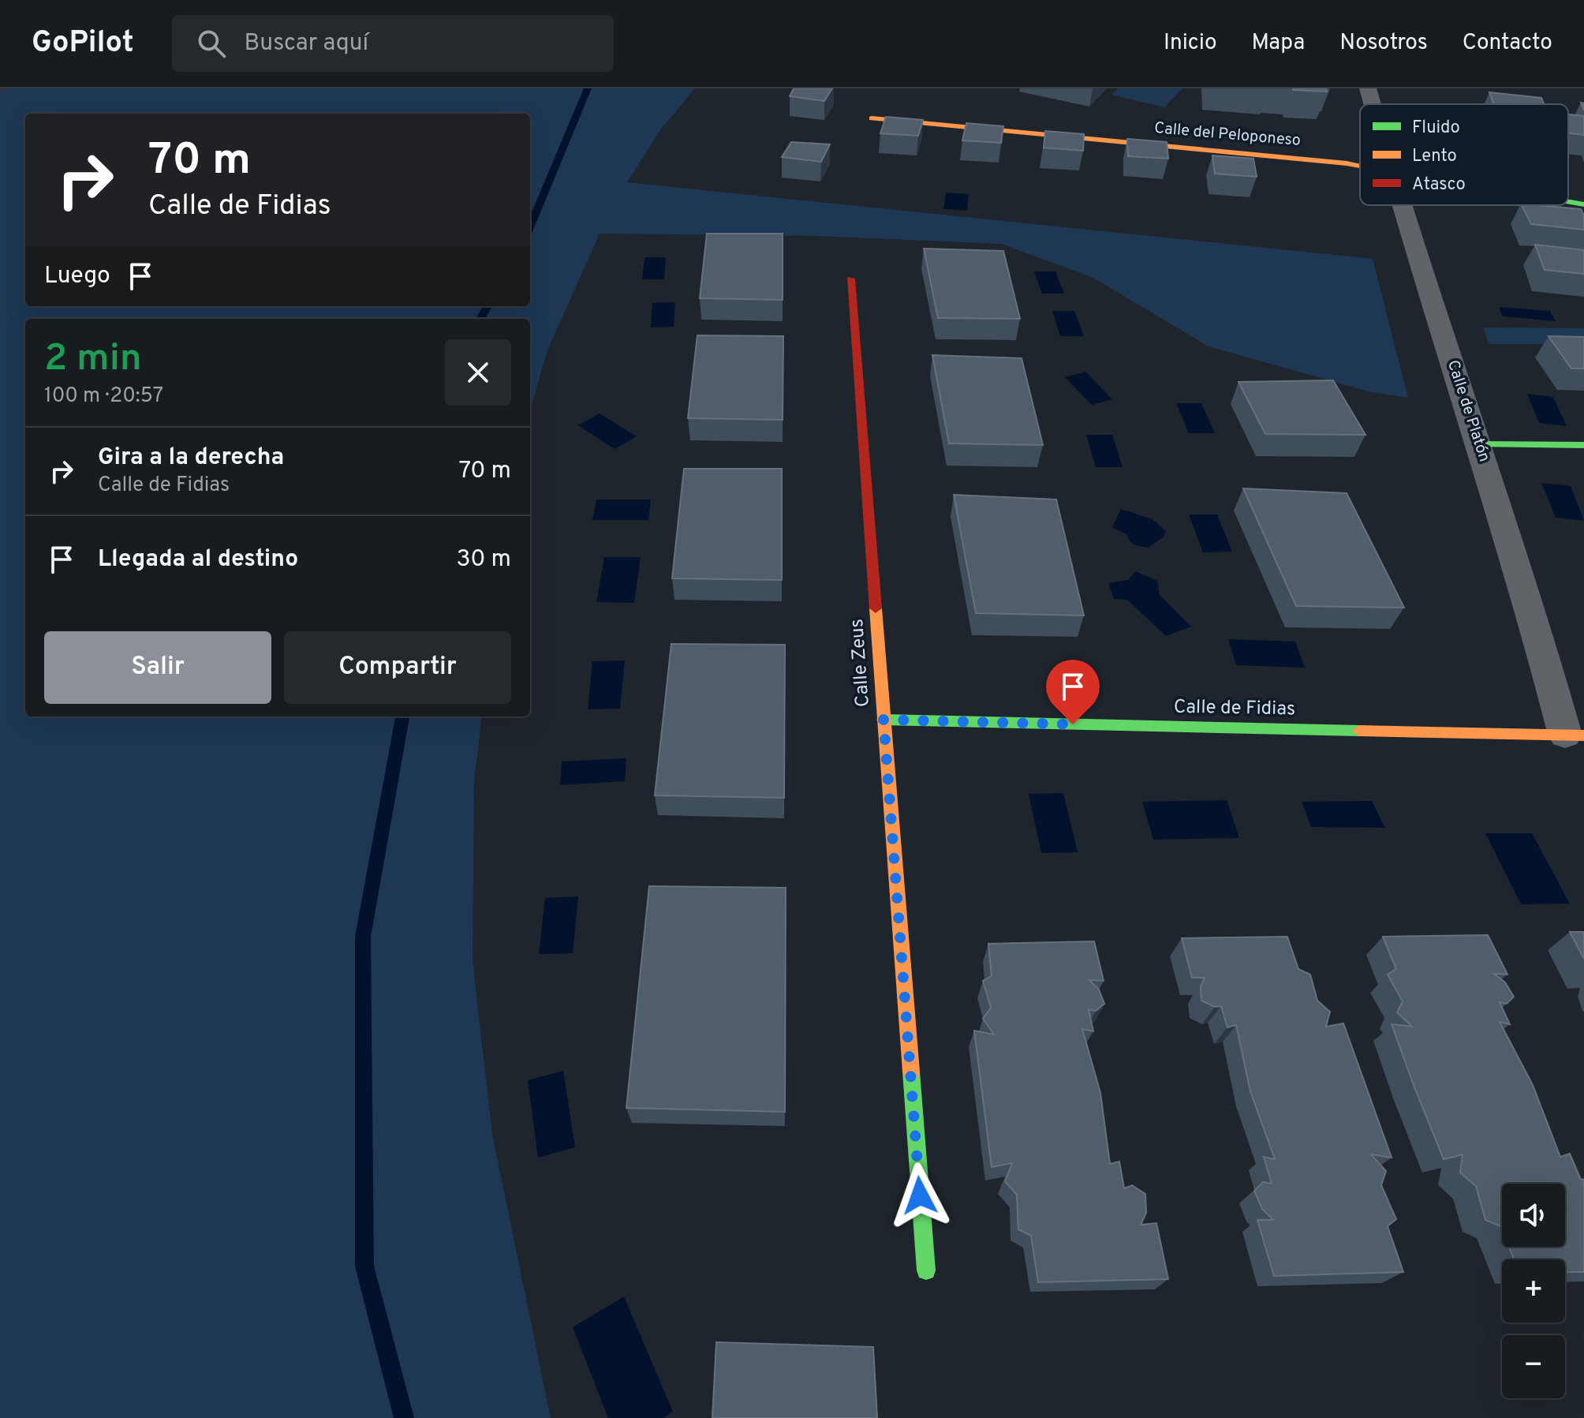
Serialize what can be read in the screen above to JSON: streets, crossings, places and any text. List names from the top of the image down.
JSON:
{
  "streets": {
    "street": [
      "Calle del Peloponeso",
      "Calle de Platón",
      "Calle Zeus",
      "Calle de Fidias"
    ]
  },
  "crossings": [
    ["Calle de Platón", "Calle de Fidias"],
    ["Calle Zeus", "Calle de Fidias"]
  ],
  "legend": ["Fluido", "Lento", "Atasco"],
  "page": {
    "header": "GoPilot",
    "search": "Buscar aquí",
    "nav": [
      "Inicio",
      "Mapa",
      "Nosotros",
      "Contacto"
    ],
    "turn": ["70 m", "Calle de Fidias"],
    "then": "Luego",
    "heading": ["2 min", "100 m · 20:57"],
    "list": [
      {
        "name": "Gira a la derecha",
        "note": "Calle de Fidias",
        "value": "70 m"
      },
      {
        "name": "Llegada al destino",
        "value": "30 m"
      }
    ],
    "buttons": ["Salir", "Compartir"],
    "map_buttons": ["+", "−"]
  }
}
